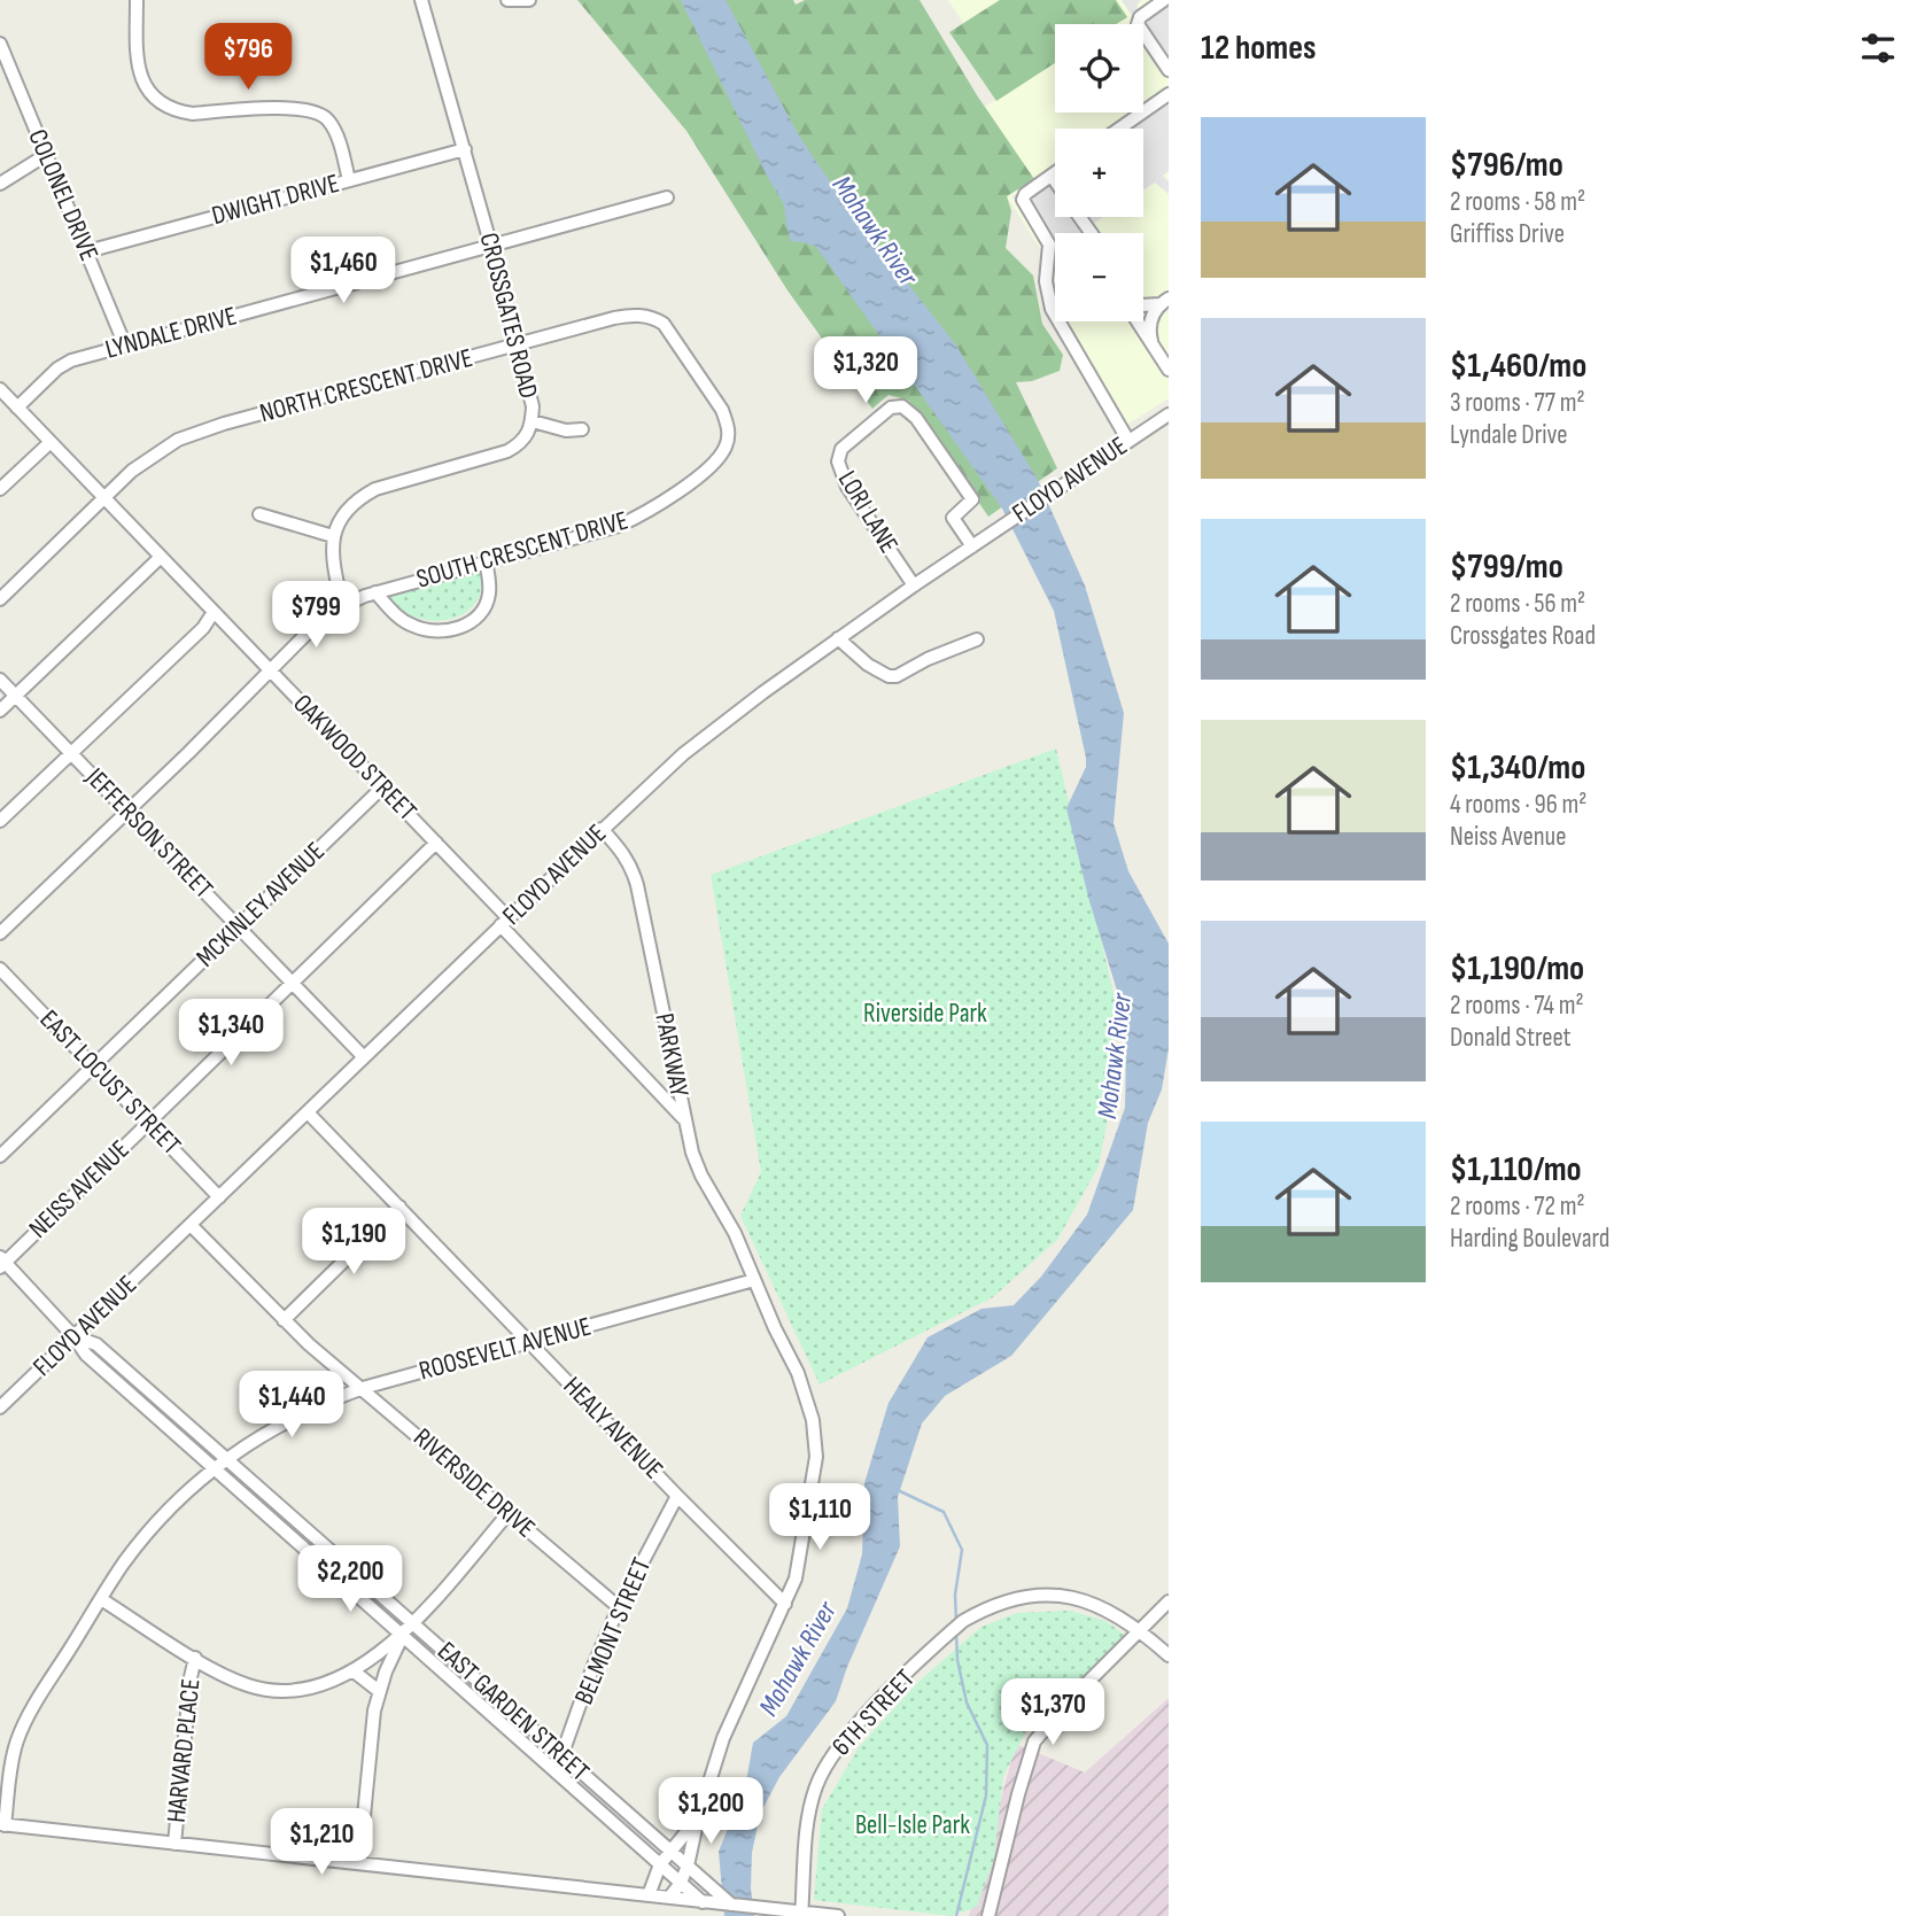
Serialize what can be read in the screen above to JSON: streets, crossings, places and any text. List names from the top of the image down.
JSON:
{
  "streets": {
    "street": [
      "COLONEL DRIVE",
      "DWIGHT DRIVE",
      "CROSSGATES ROAD",
      "LYNDALE DRIVE",
      "NORTH CRESCENT DRIVE",
      "FLOYD AVENUE",
      "LORI LANE",
      "SOUTH CRESCENT DRIVE",
      "OAKWOOD STREET",
      "JEFFERSON STREET",
      "MCKINLEY AVENUE",
      "PARKWAY",
      "EAST LOCUST STREET",
      "NEISS AVENUE",
      "ROOSEVELT AVENUE",
      "HEALY AVENUE",
      "RIVERSIDE DRIVE",
      "BELMONT STREET",
      "EAST GARDEN STREET",
      "6TH STREET",
      "HARVARD PLACE"
    ]
  },
  "crossings": [
    ["COLONEL DRIVE", "DWIGHT DRIVE"],
    ["COLONEL DRIVE", "LYNDALE DRIVE"],
    ["DWIGHT DRIVE", "CROSSGATES ROAD"],
    ["CROSSGATES ROAD", "LYNDALE DRIVE"],
    ["CROSSGATES ROAD", "NORTH CRESCENT DRIVE"],
    ["LYNDALE DRIVE", "OAKWOOD STREET"],
    ["NORTH CRESCENT DRIVE", "SOUTH CRESCENT DRIVE"],
    ["NORTH CRESCENT DRIVE", "OAKWOOD STREET"],
    ["FLOYD AVENUE", "LORI LANE"],
    ["FLOYD AVENUE", "OAKWOOD STREET"],
    ["FLOYD AVENUE", "JEFFERSON STREET"],
    ["FLOYD AVENUE", "PARKWAY"],
    ["FLOYD AVENUE", "EAST LOCUST STREET"],
    ["FLOYD AVENUE", "HEALY AVENUE"],
    ["FLOYD AVENUE", "RIVERSIDE DRIVE"],
    ["FLOYD AVENUE", "EAST GARDEN STREET"],
    ["OAKWOOD STREET", "MCKINLEY AVENUE"],
    ["OAKWOOD STREET", "PARKWAY"],
    ["OAKWOOD STREET", "NEISS AVENUE"],
    ["JEFFERSON STREET", "MCKINLEY AVENUE"],
    ["JEFFERSON STREET", "NEISS AVENUE"],
    ["MCKINLEY AVENUE", "EAST LOCUST STREET"],
    ["PARKWAY", "ROOSEVELT AVENUE"],
    ["PARKWAY", "HEALY AVENUE"],
    ["PARKWAY", "EAST GARDEN STREET"],
    ["EAST LOCUST STREET", "NEISS AVENUE"],
    ["NEISS AVENUE", "EAST GARDEN STREET"],
    ["ROOSEVELT AVENUE", "HEALY AVENUE"],
    ["ROOSEVELT AVENUE", "RIVERSIDE DRIVE"],
    ["ROOSEVELT AVENUE", "EAST GARDEN STREET"],
    ["HEALY AVENUE", "BELMONT STREET"],
    ["RIVERSIDE DRIVE", "BELMONT STREET"],
    ["BELMONT STREET", "EAST GARDEN STREET"],
    ["EAST GARDEN STREET", "6TH STREET"]
  ],
  "water": ["Mohawk River"],
  "parks": ["Riverside Park", "Bell-Isle Park"],
  "page": {
    "heading": "12 homes",
    "price": [
      "$796",
      "$1,460",
      "$1,320",
      "$799",
      "$1,340",
      "$1,190",
      "$1,440",
      "$1,110",
      "$2,200",
      "$1,370",
      "$1,200",
      "$1,210"
    ],
    "map_buttons": ["+", "−"],
    "list": [
      {
        "name": "$796/mo",
        "note": "2 rooms · 58 m² · Griffiss Drive"
      },
      {
        "name": "$1,460/mo",
        "note": "3 rooms · 77 m² · Lyndale Drive"
      },
      {
        "name": "$799/mo",
        "note": "2 rooms · 56 m² · Crossgates Road"
      },
      {
        "name": "$1,340/mo",
        "note": "4 rooms · 96 m² · Neiss Avenue"
      },
      {
        "name": "$1,190/mo",
        "note": "2 rooms · 74 m² · Donald Street"
      },
      {
        "name": "$1,110/mo",
        "note": "2 rooms · 72 m² · Harding Boulevard"
      }
    ]
  }
}
